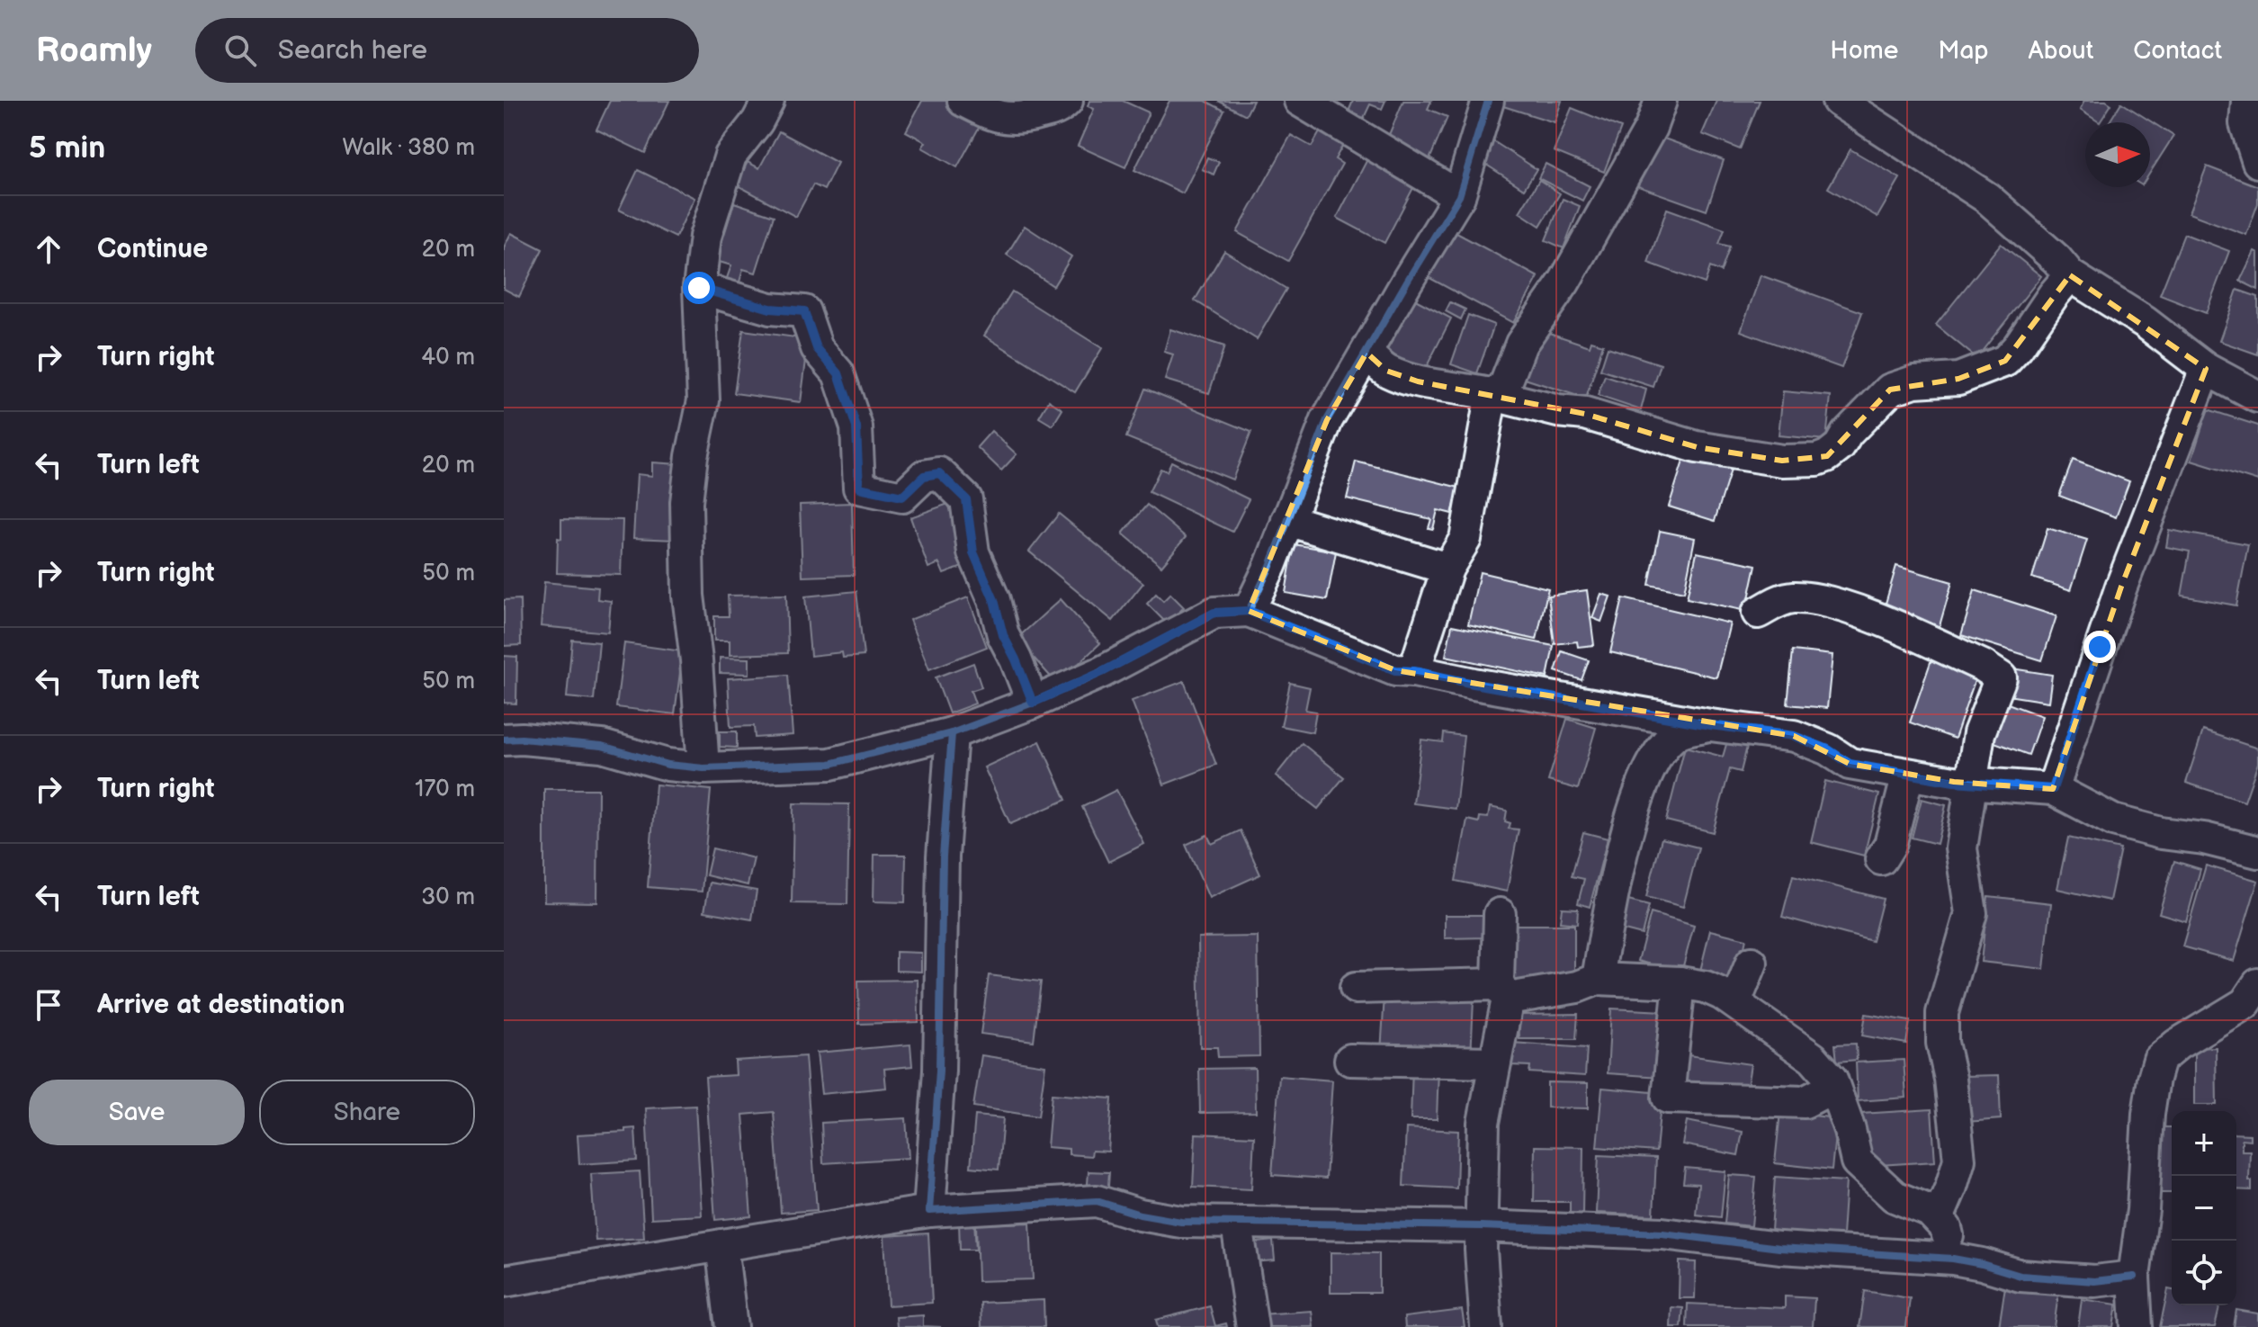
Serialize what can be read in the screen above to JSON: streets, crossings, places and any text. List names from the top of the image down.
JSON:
{
  "north": "right",
  "page": {
    "header": "Roamly",
    "search": "Search here",
    "nav": [
      "Home",
      "Map",
      "About",
      "Contact"
    ],
    "heading": ["5 min", "Walk · 380 m"],
    "list": [
      ["Continue", "20 m"],
      ["Turn right", "40 m"],
      ["Turn left", "20 m"],
      ["Turn right", "50 m"],
      ["Turn left", "50 m"],
      ["Turn right", "170 m"],
      ["Turn left", "30 m"],
      "Arrive at destination"
    ],
    "buttons": ["Save", "Share"],
    "map_buttons": ["+", "−"]
  }
}
